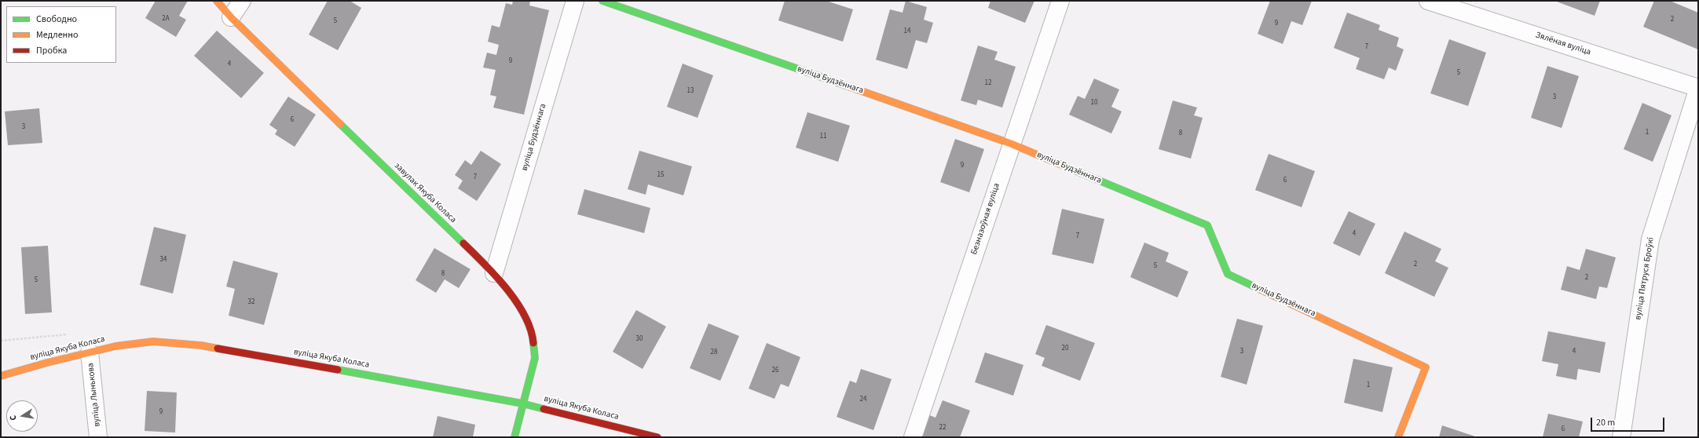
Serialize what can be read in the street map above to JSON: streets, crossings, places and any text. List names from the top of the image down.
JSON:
{
  "streets": {
    "street": [
      "Зялёная вуліца",
      "вуліца Будзённага",
      "завулак Якуба Коласа",
      "Безназоўная вуліца",
      "вуліца Пятруся Броўкі",
      "вуліца Якуба Коласа",
      "вуліца Лынькова"
    ]
  },
  "crossings": [
    ["Зялёная вуліца", "вуліца Пятруся Броўкі"],
    ["вуліца Будзённага", "завулак Якуба Коласа"],
    ["вуліца Будзённага", "Безназоўная вуліца"],
    ["завулак Якуба Коласа", "вуліца Якуба Коласа"],
    ["вуліца Якуба Коласа", "вуліца Лынькова"]
  ],
  "house_numbers": [
    "2А",
    "2",
    "5",
    "9",
    "14",
    "7",
    "9",
    "4",
    "5",
    "12",
    "13",
    "3",
    "10",
    "6",
    "3",
    "1",
    "8",
    "11",
    "9",
    "15",
    "7",
    "6",
    "4",
    "7",
    "34",
    "2",
    "5",
    "8",
    "2",
    "5",
    "32",
    "30",
    "20",
    "3",
    "4",
    "28",
    "26",
    "1",
    "24",
    "9",
    "22",
    "6"
  ],
  "legend": ["Свободно", "Медленно", "Пробка"],
  "scale_bar": "20 m",
  "north": "left"
}
